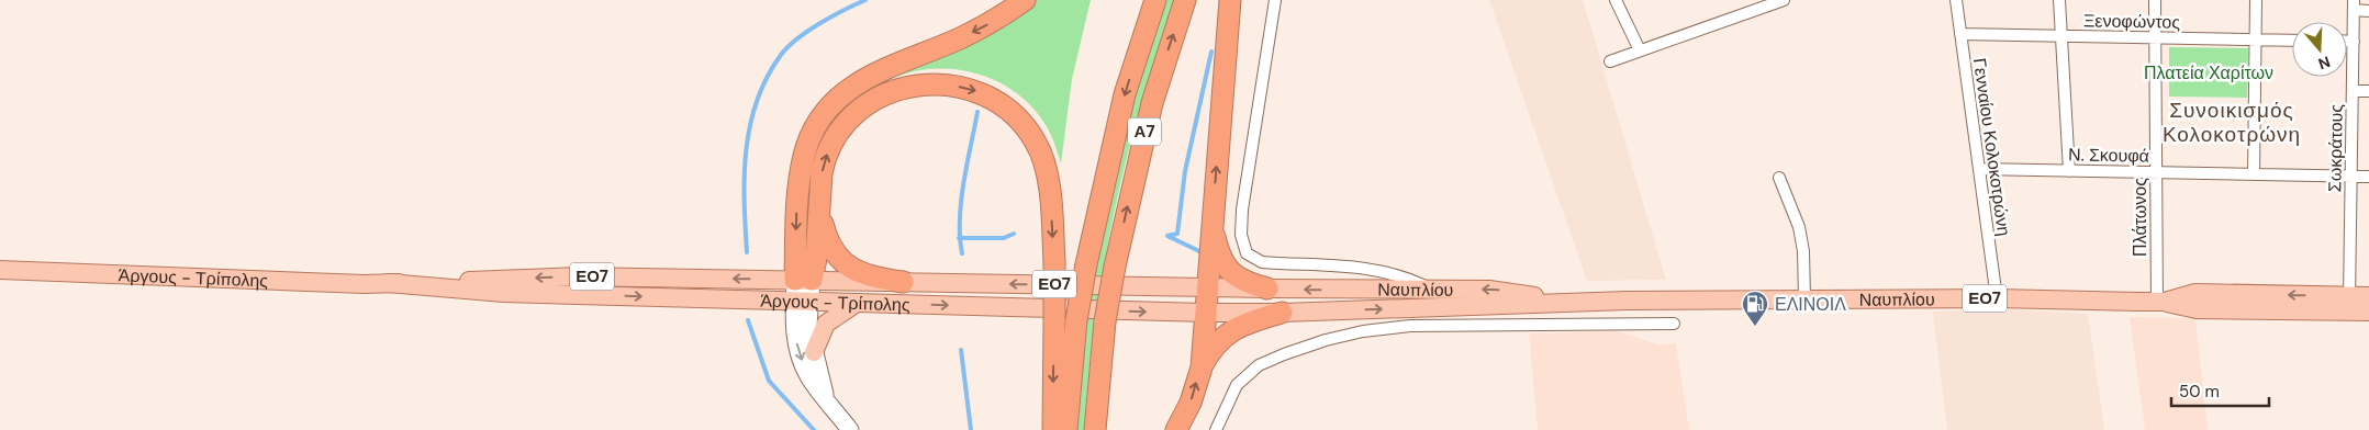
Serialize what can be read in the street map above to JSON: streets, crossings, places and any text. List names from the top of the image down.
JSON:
{
  "streets": {
    "highway": ["Α7"],
    "main road": ["ΕΟ7", "Άργους - Τρίπολης", "Ναυπλίου"],
    "street": [
      "Ξενοφώντος",
      "Γενναίου Κολοκοτρώνη",
      "Σωκράτους",
      "Ν. Σκουφά",
      "Πλάτωνος"
    ]
  },
  "crossings": [
    ["Ξενοφώντος", "Γενναίου Κολοκοτρώνη"],
    ["Ξενοφώντος", "Πλάτωνος"],
    ["Γενναίου Κολοκοτρώνη", "Ν. Σκουφά"],
    ["Γενναίου Κολοκοτρώνη", "Ναυπλίου"],
    ["Σωκράτους", "Ν. Σκουφά"],
    ["Σωκράτους", "Ναυπλίου"],
    ["Ν. Σκουφά", "Πλάτωνος"],
    ["Πλάτωνος", "Ναυπλίου"],
    ["Άργους - Τρίπολης", "Ναυπλίου"]
  ],
  "districts": ["Συνοικισμός Κολοκοτρώνη"],
  "parks": ["Πλατεία Χαρίτων"],
  "places": {
    "fuel station": ["ΕΛΙΝΟΙΛ"]
  },
  "scale_bar": "50 m",
  "north": "bottom"
}
